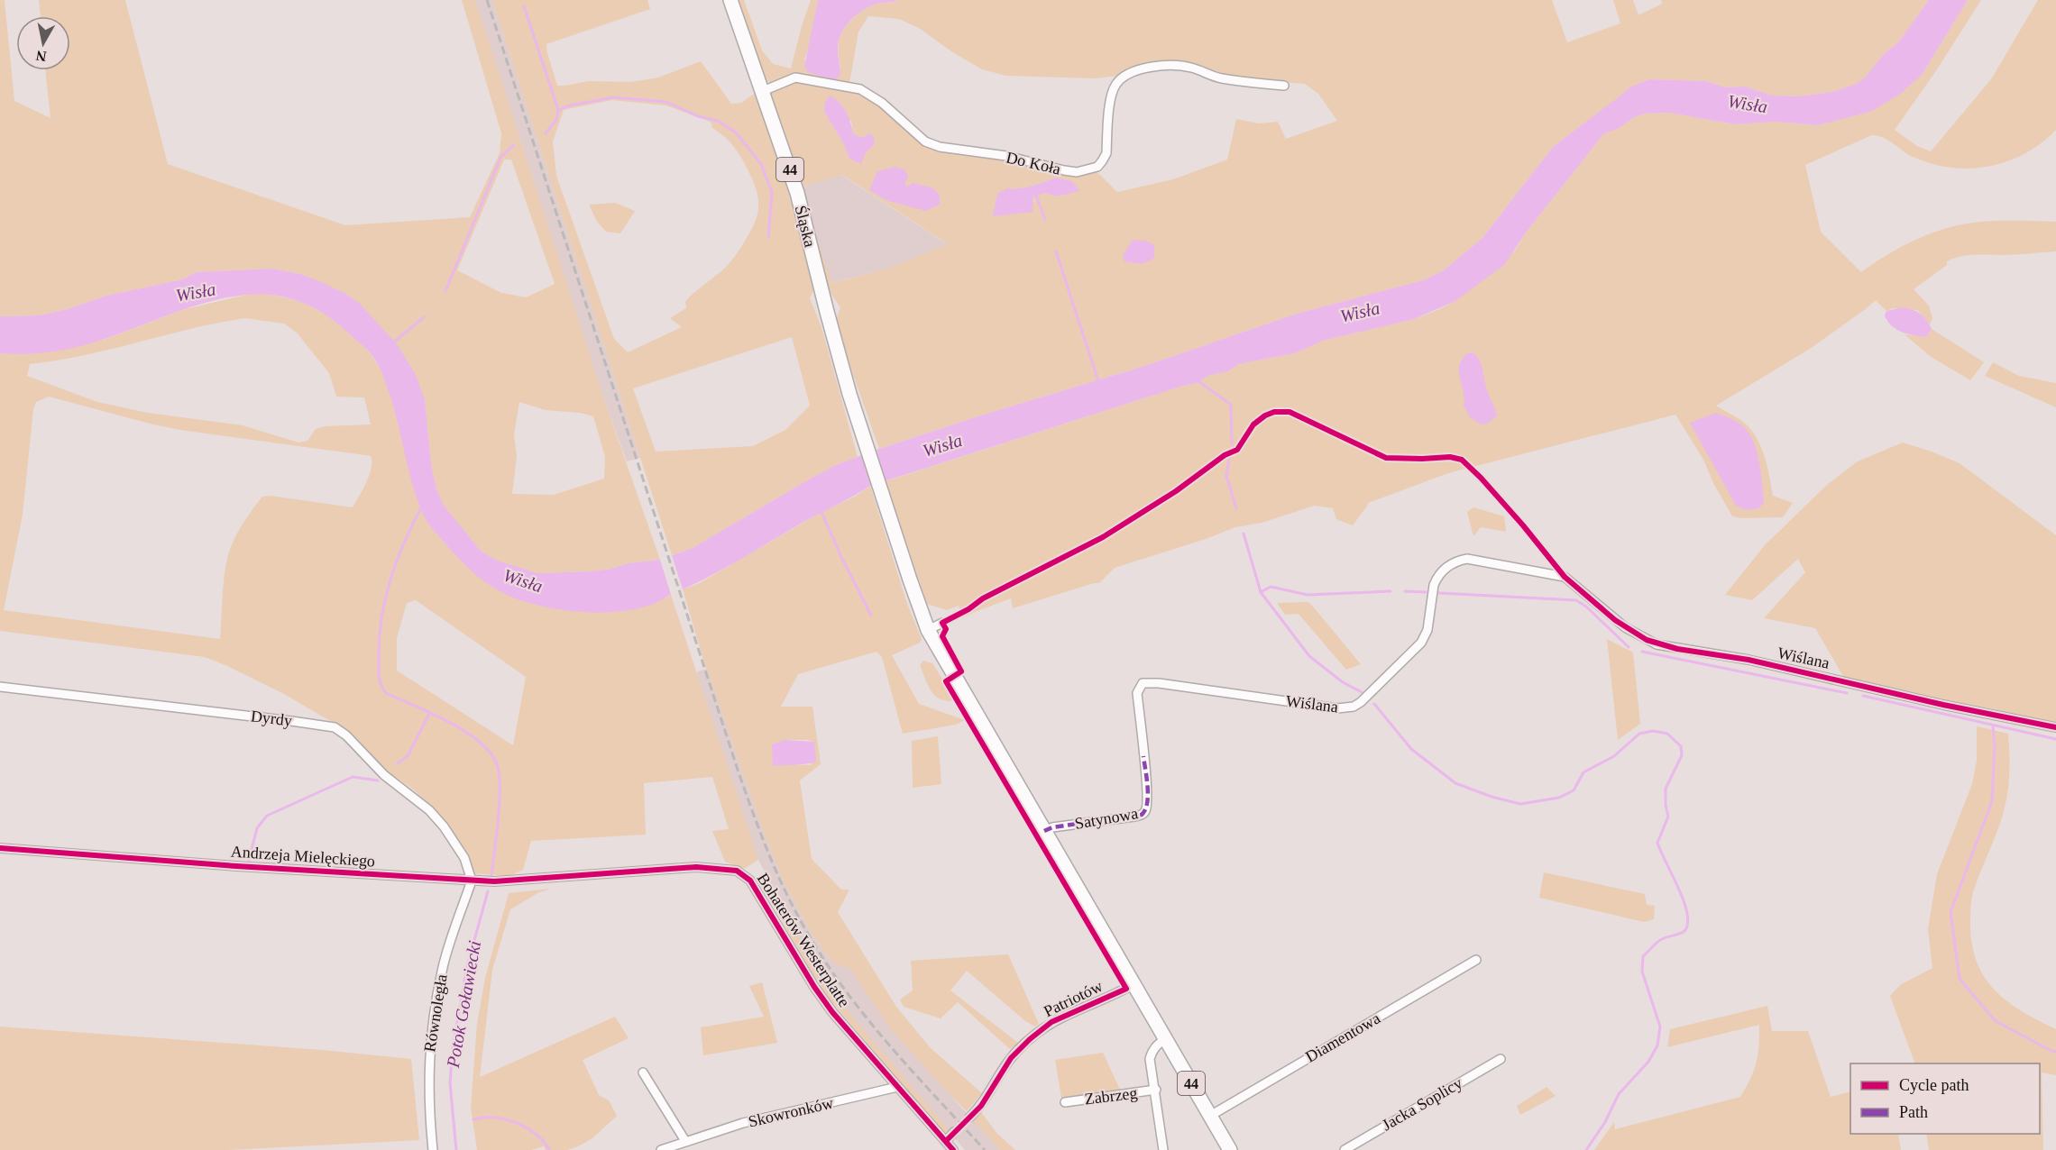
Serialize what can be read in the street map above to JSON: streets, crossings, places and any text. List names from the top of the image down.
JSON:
{
  "streets": {
    "main road": ["44", "Śląska"],
    "street": [
      "Do Koła",
      "Wiślana",
      "Dyrdy",
      "Satynowa",
      "Andrzeja Mielęckiego",
      "Bohaterów Westerplatte",
      "Patriotów",
      "Równoległa",
      "Diamentowa",
      "Zabrzeg",
      "Jacka Soplicy",
      "Skowronków"
    ]
  },
  "crossings": [
    ["Do Koła", "Śląska"],
    ["44", "Śląska"],
    ["44", "Satynowa"],
    ["44", "Patriotów"],
    ["44", "Diamentowa"],
    ["44", "Zabrzeg"],
    ["Wiślana", "Satynowa"],
    ["Dyrdy", "Andrzeja Mielęckiego"],
    ["Dyrdy", "Równoległa"],
    ["Andrzeja Mielęckiego", "Bohaterów Westerplatte"],
    ["Andrzeja Mielęckiego", "Równoległa"],
    ["Bohaterów Westerplatte", "Skowronków"]
  ],
  "water": ["Wisła", "Potok Goławiecki"],
  "legend": ["Cycle path", "Path"],
  "north": "bottom"
}
